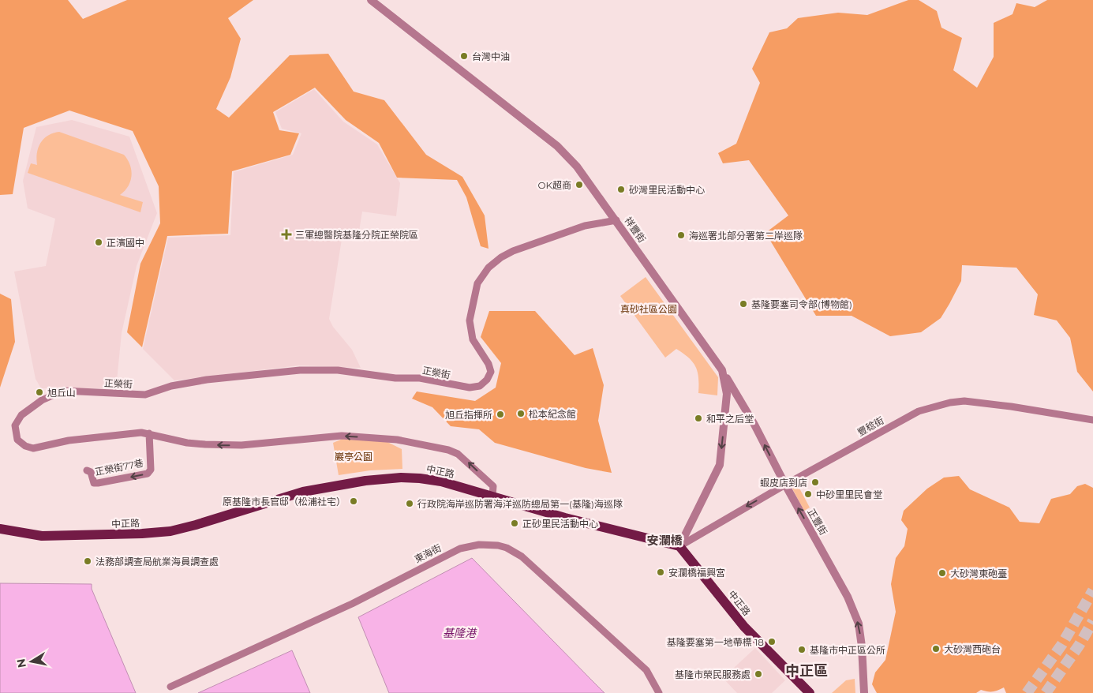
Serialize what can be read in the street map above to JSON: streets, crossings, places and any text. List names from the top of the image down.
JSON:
{
  "streets": {
    "main road": ["中正路"],
    "street": [
      "祥豐街",
      "正榮街",
      "豐稔街",
      "正榮街77巷",
      "正豐街",
      "東海街"
    ]
  },
  "crossings": [
    ["祥豐街", "正榮街"],
    ["祥豐街", "豐稔街"],
    ["祥豐街", "中正路"],
    ["祥豐街", "正豐街"],
    ["正榮街", "正榮街77巷"],
    ["正榮街", "中正路"],
    ["豐稔街", "中正路"],
    ["豐稔街", "正豐街"]
  ],
  "one_way": ["正豐街"],
  "districts": ["安瀾橋", "中正區"],
  "water": ["基隆港"],
  "parks": ["真砂社區公園", "巖亭公園"],
  "places": {
    "other": [
      "台灣中油",
      "OK超商",
      "砂灣里民活動中心",
      "海巡署北部分署第二岸巡隊",
      "正濱國中",
      "基隆要塞司令部(博物館)",
      "旭丘山",
      "松本紀念館",
      "旭丘指揮所",
      "和平之后堂",
      "蝦皮店到店",
      "中砂里里民會堂",
      "原基隆市長官邸（松浦社宅）",
      "行政院海岸巡防署海洋巡防總局第一(基隆)海巡隊",
      "正砂里民活動中心",
      "法務部調查局航業海員調查處",
      "安瀾橋福興宮",
      "大砂灣東砲臺",
      "基隆要塞第一地帶標 18",
      "大砂灣西砲台",
      "基隆市中正區公所",
      "基隆市榮民服務處"
    ],
    "health": ["三軍總醫院基隆分院正榮院區"]
  },
  "north": "left"
}
